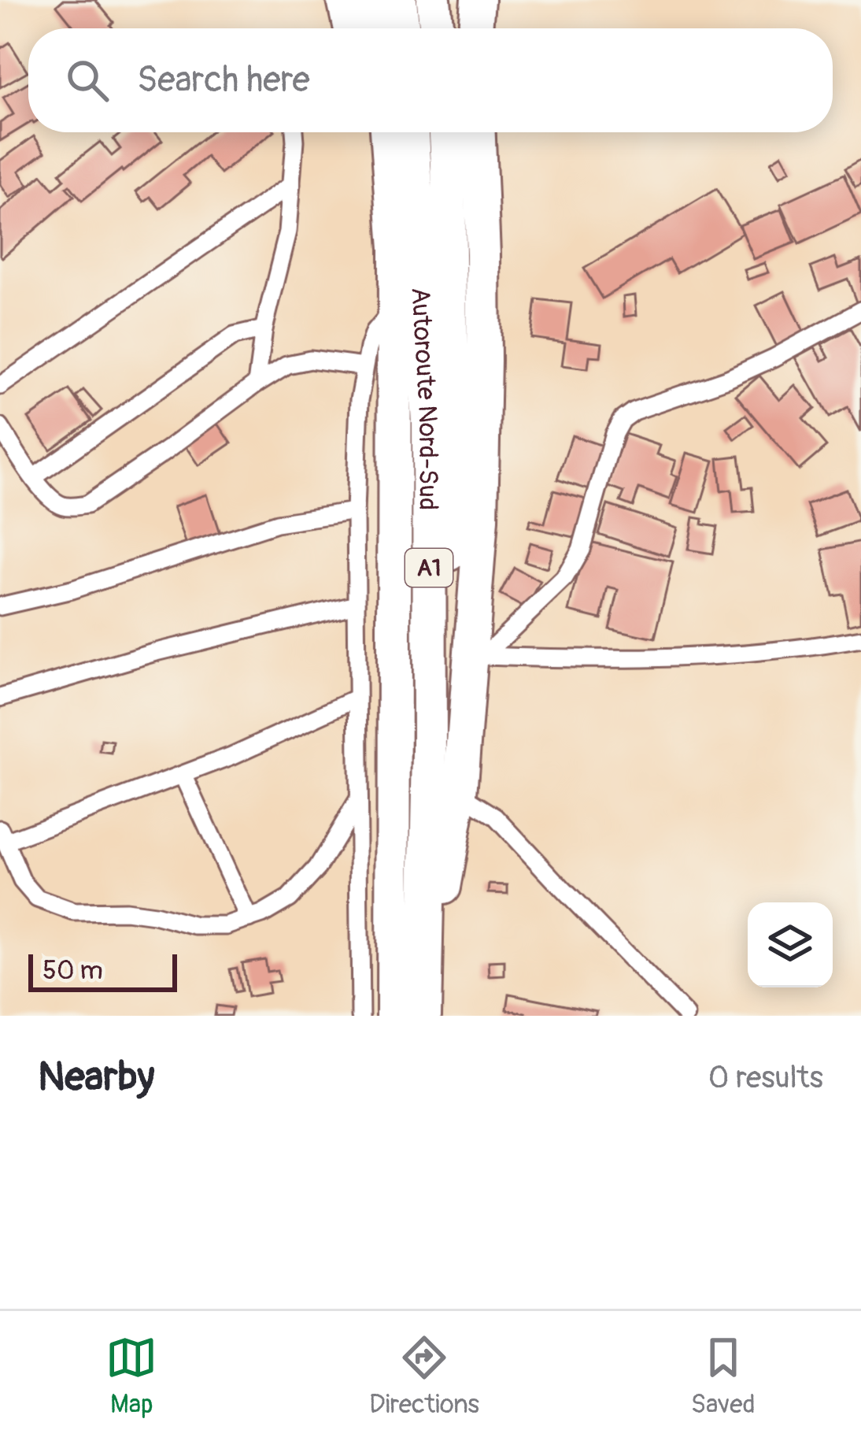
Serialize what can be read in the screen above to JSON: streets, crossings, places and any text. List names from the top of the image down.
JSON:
{
  "streets": {
    "highway": ["Autoroute Nord-Sud", "A1"]
  },
  "scale_bar": "50 m",
  "page": {
    "search": "Search here",
    "scale": "50 m",
    "heading": ["Nearby", "0 results"],
    "nav": ["Map", "Directions", "Saved"]
  }
}
